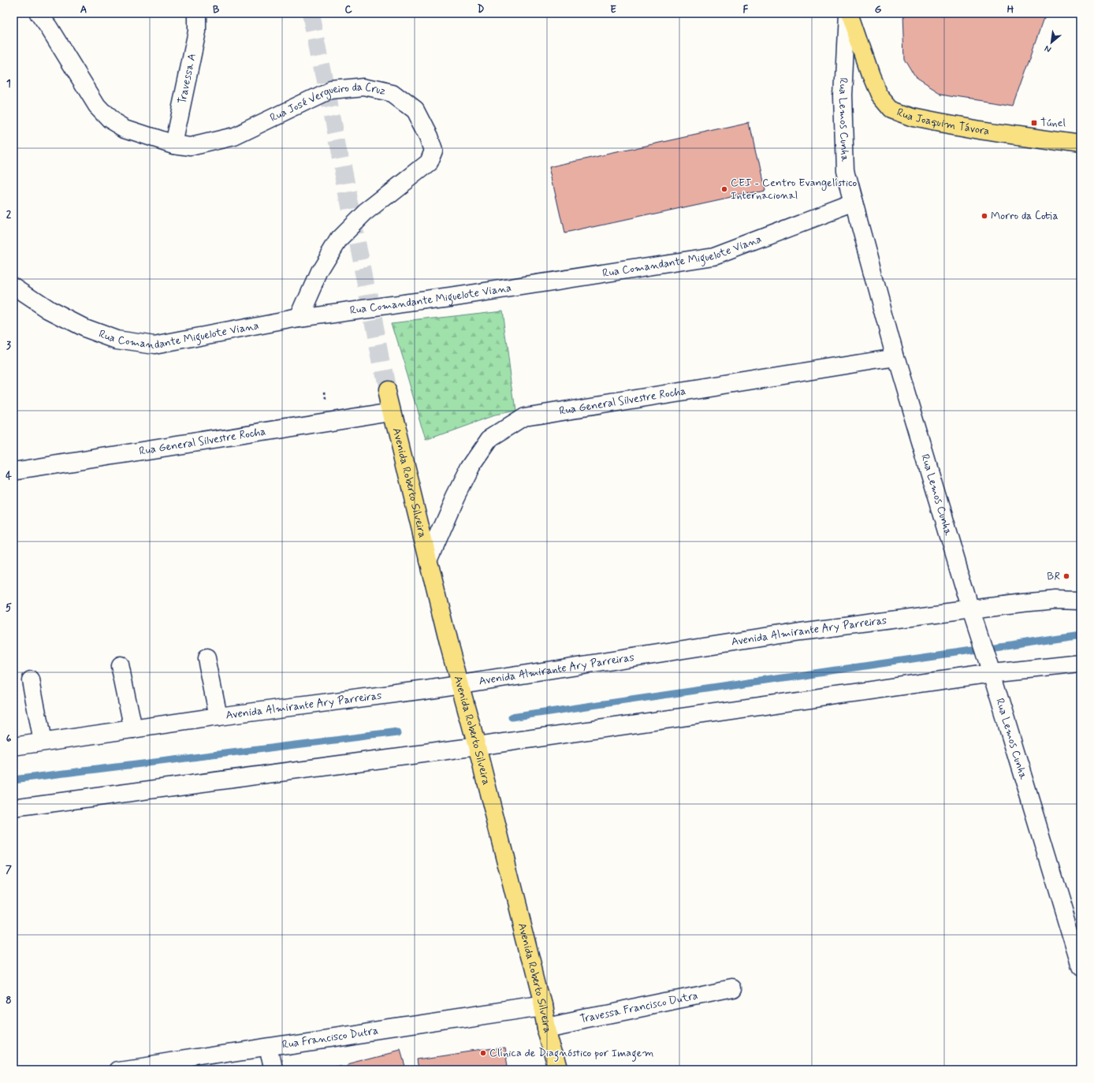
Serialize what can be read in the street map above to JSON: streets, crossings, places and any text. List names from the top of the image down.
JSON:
{
  "streets": {
    "main road": ["Rua Joaquim Távora", "Avenida Roberto Silveira"],
    "street": [
      "Travessa A",
      "Rua José Vergueiro da Cruz",
      "Rua Lemos Cunha",
      "Rua Comandante Miguelote Viana",
      "Rua General Silvestre Rocha",
      "Avenida Almirante Ary Parreiras",
      "Travessa Francisco Dutra",
      "Rua Francisco Dutra"
    ]
  },
  "crossings": [
    ["Travessa A", "Rua José Vergueiro da Cruz"],
    ["Rua José Vergueiro da Cruz", "Rua Comandante Miguelote Viana"],
    ["Rua Lemos Cunha", "Rua Comandante Miguelote Viana"],
    ["Rua Lemos Cunha", "Rua General Silvestre Rocha"],
    ["Rua Lemos Cunha", "Avenida Almirante Ary Parreiras"],
    ["Rua General Silvestre Rocha", "Avenida Roberto Silveira"],
    ["Avenida Roberto Silveira", "Avenida Almirante Ary Parreiras"],
    ["Avenida Roberto Silveira", "Travessa Francisco Dutra"],
    ["Avenida Roberto Silveira", "Rua Francisco Dutra"]
  ],
  "places": {
    "transit": ["Túnel"],
    "other": [
      "CEI - Centro Evangelístico Internacional",
      "Morro da Cotia",
      "BR",
      "Clínica de Diagnóstico por Imagem"
    ]
  },
  "north": "bottom left",
  "grid": {
    "columns": [
      "A",
      "B",
      "C",
      "D",
      "E",
      "F",
      "G",
      "H"
    ],
    "rows": [
      "1",
      "2",
      "3",
      "4",
      "5",
      "6",
      "7",
      "8"
    ]
  }
}
